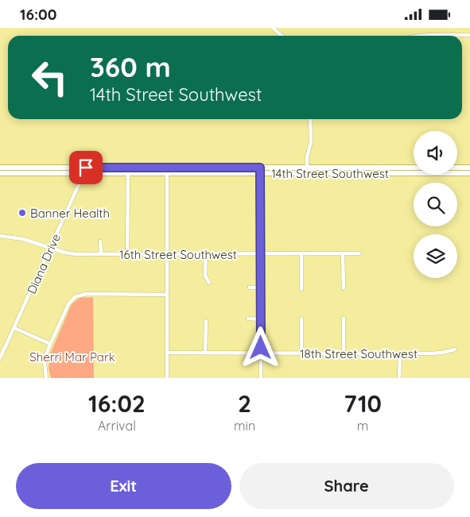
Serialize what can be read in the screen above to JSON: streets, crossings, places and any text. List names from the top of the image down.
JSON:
{
  "streets": {
    "main road": ["14th Street Southwest"],
    "street": ["16th Street Southwest", "Diana Drive", "18th Street Southwest"]
  },
  "crossings": [
    ["14th Street Southwest", "Diana Drive"],
    ["16th Street Southwest", "Diana Drive"]
  ],
  "parks": ["Sherri Mar Park"],
  "places": ["Banner Health"],
  "page": {
    "status": "16:00",
    "turn": ["360 m", "14th Street Southwest"],
    "eta": [
      "16:02",
      "Arrival",
      "2",
      "min",
      "710",
      "m"
    ],
    "buttons": ["Exit", "Share"]
  }
}
